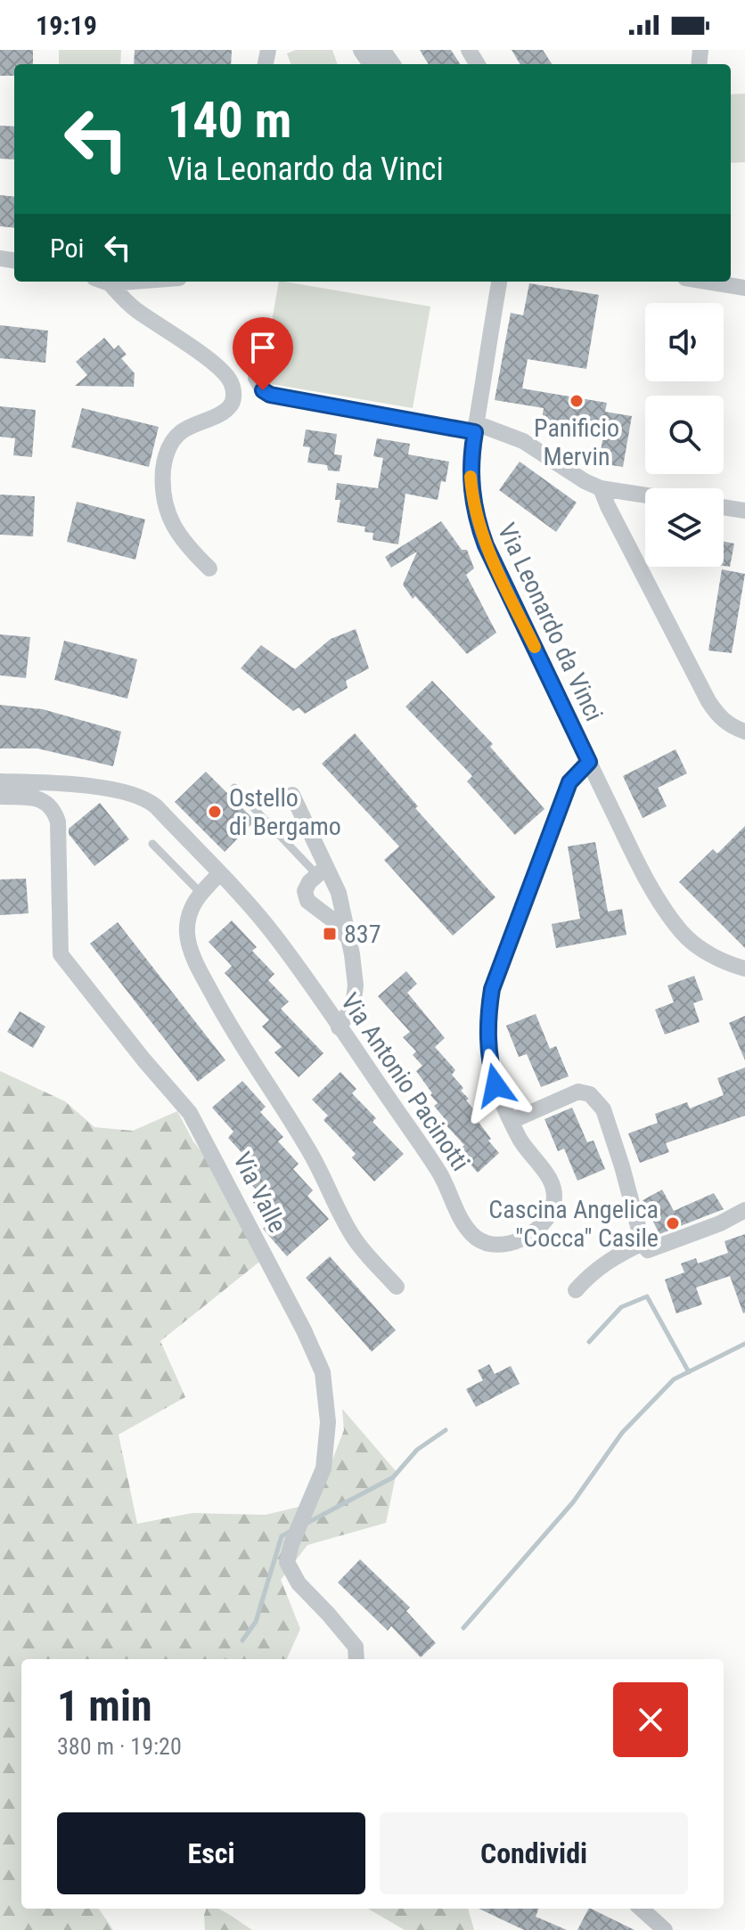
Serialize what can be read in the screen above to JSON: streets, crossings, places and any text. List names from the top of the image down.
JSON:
{
  "streets": {
    "street": ["Via Leonardo da Vinci", "Via Antonio Pacinotti", "Via Valle"]
  },
  "crossings": [
    ["Via Leonardo da Vinci", "Via Antonio Pacinotti"]
  ],
  "places": {
    "other": ["Panificio Mervin", "Ostello di Bergamo", "Cascina Angelica \"Cocca\" Casile"],
    "transit": ["837"]
  },
  "page": {
    "status": "19:19",
    "turn": ["140 m", "Via Leonardo da Vinci"],
    "then": "Poi",
    "heading": ["1 min", "380 m · 19:20"],
    "buttons": ["Esci", "Condividi"]
  }
}
